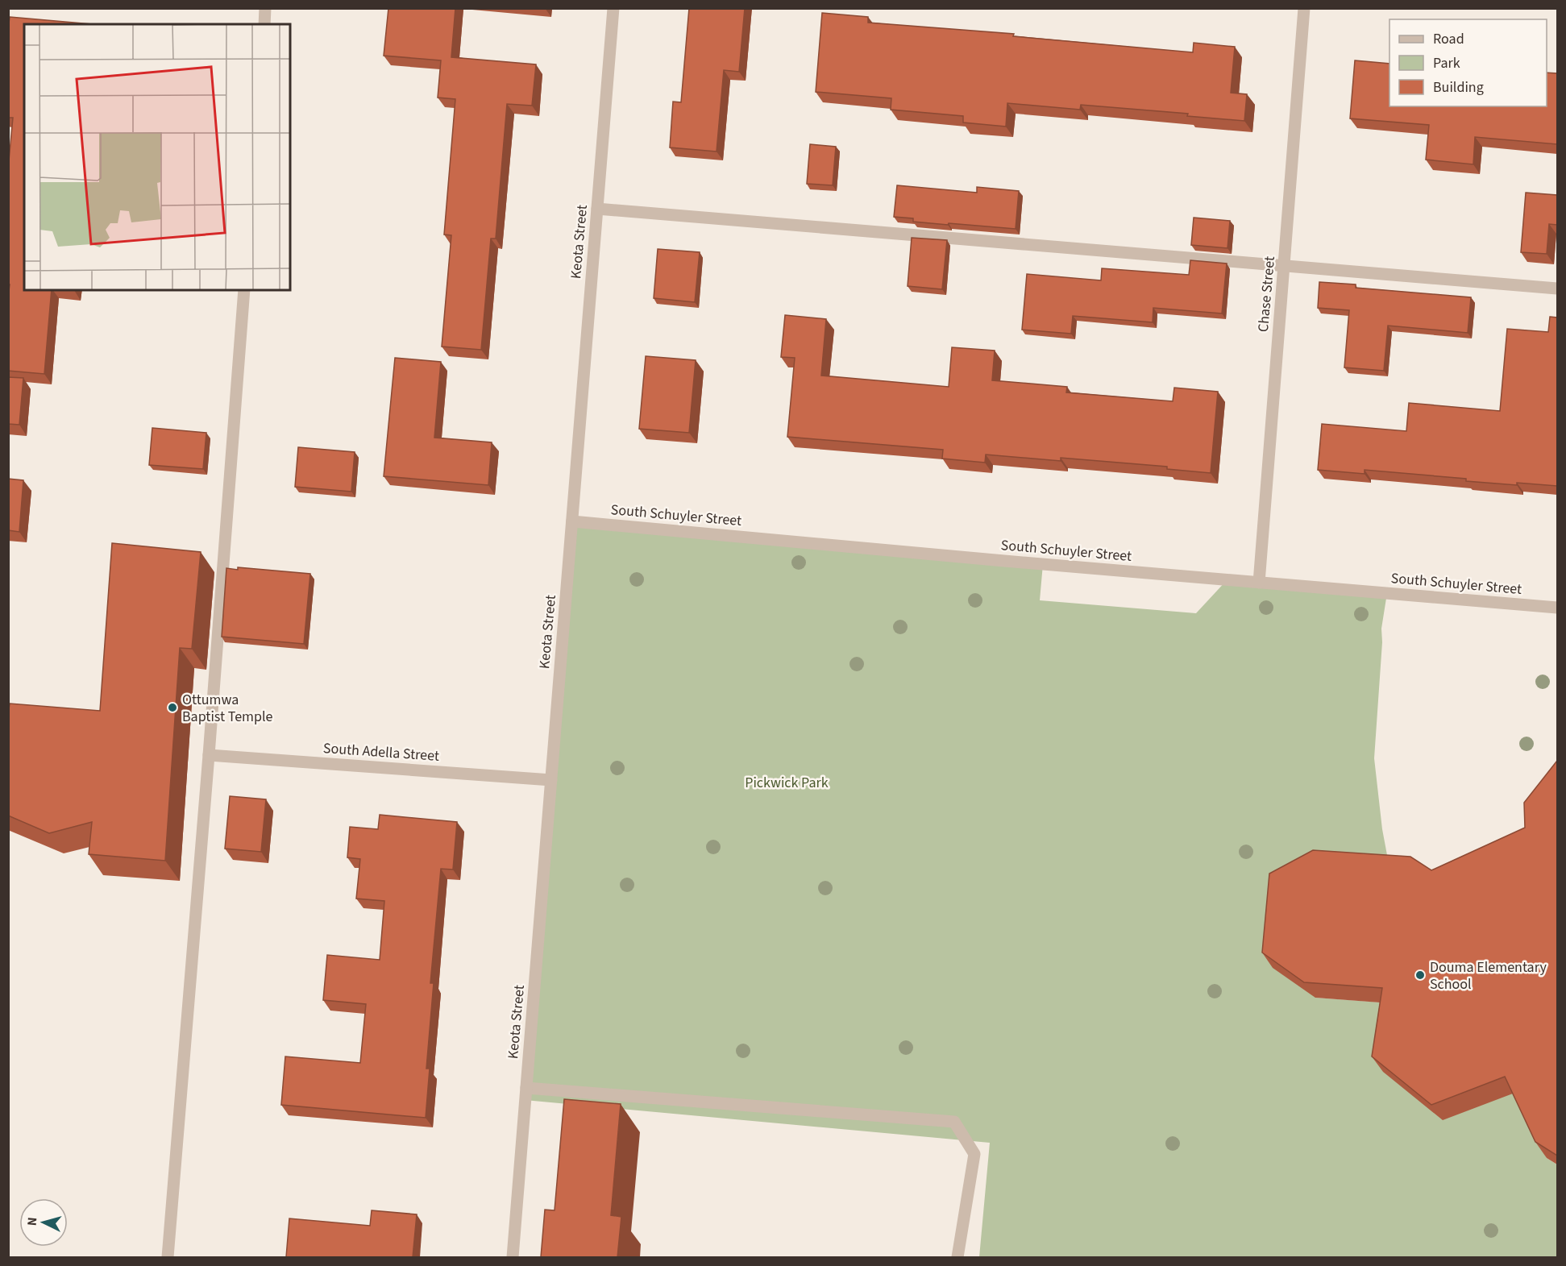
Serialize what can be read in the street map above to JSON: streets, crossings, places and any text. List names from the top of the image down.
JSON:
{
  "streets": {
    "street": [
      "Keota Street",
      "Chase Street",
      "South Schuyler Street",
      "South Adella Street"
    ]
  },
  "crossings": [
    ["Keota Street", "South Schuyler Street"],
    ["Keota Street", "South Adella Street"],
    ["Chase Street", "South Schuyler Street"]
  ],
  "parks": ["Pickwick Park"],
  "places": ["Ottumwa Baptist Temple", "Douma Elementary School"],
  "legend": ["Road", "Park", "Building"],
  "north": "left"
}
